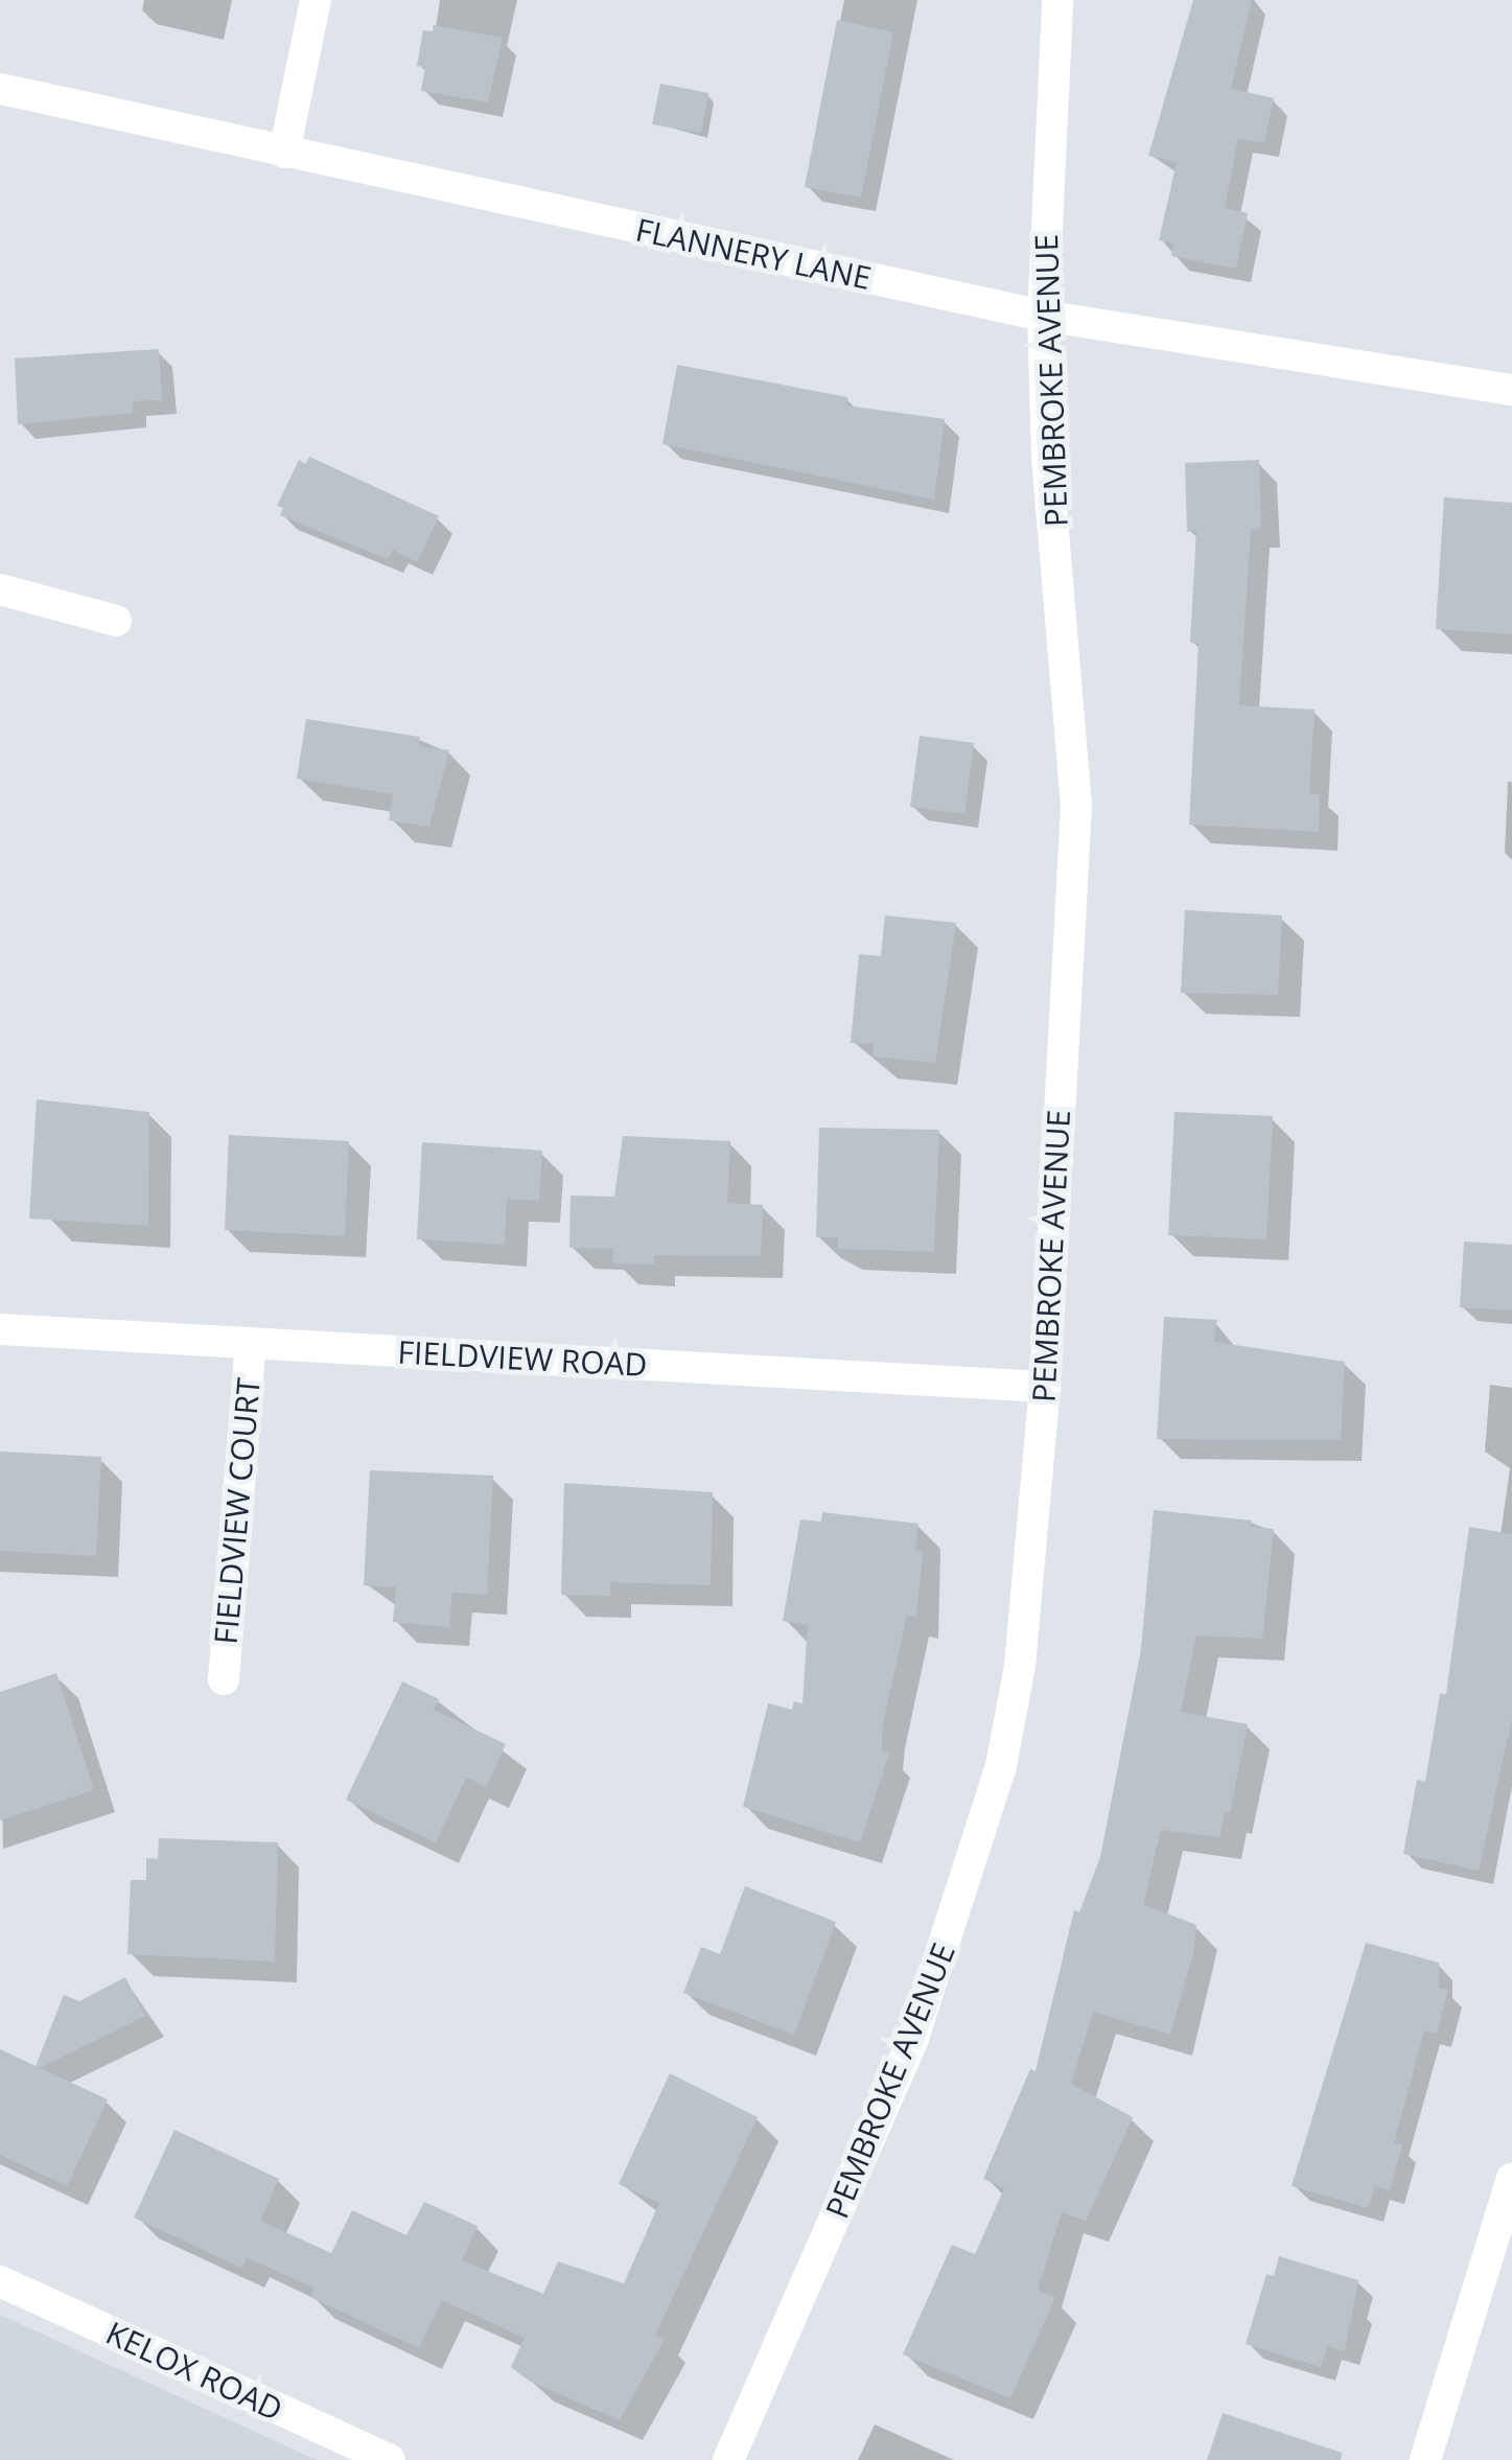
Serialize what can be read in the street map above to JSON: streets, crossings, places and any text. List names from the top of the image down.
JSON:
{
  "streets": {
    "street": [
      "FLANNERY LANE",
      "PEMBROKE AVENUE",
      "FIELDVIEW ROAD",
      "FIELDVIEW COURT",
      "KELOX ROAD"
    ]
  },
  "crossings": [
    ["FLANNERY LANE", "PEMBROKE AVENUE"],
    ["PEMBROKE AVENUE", "FIELDVIEW ROAD"],
    ["FIELDVIEW ROAD", "FIELDVIEW COURT"]
  ]
}
